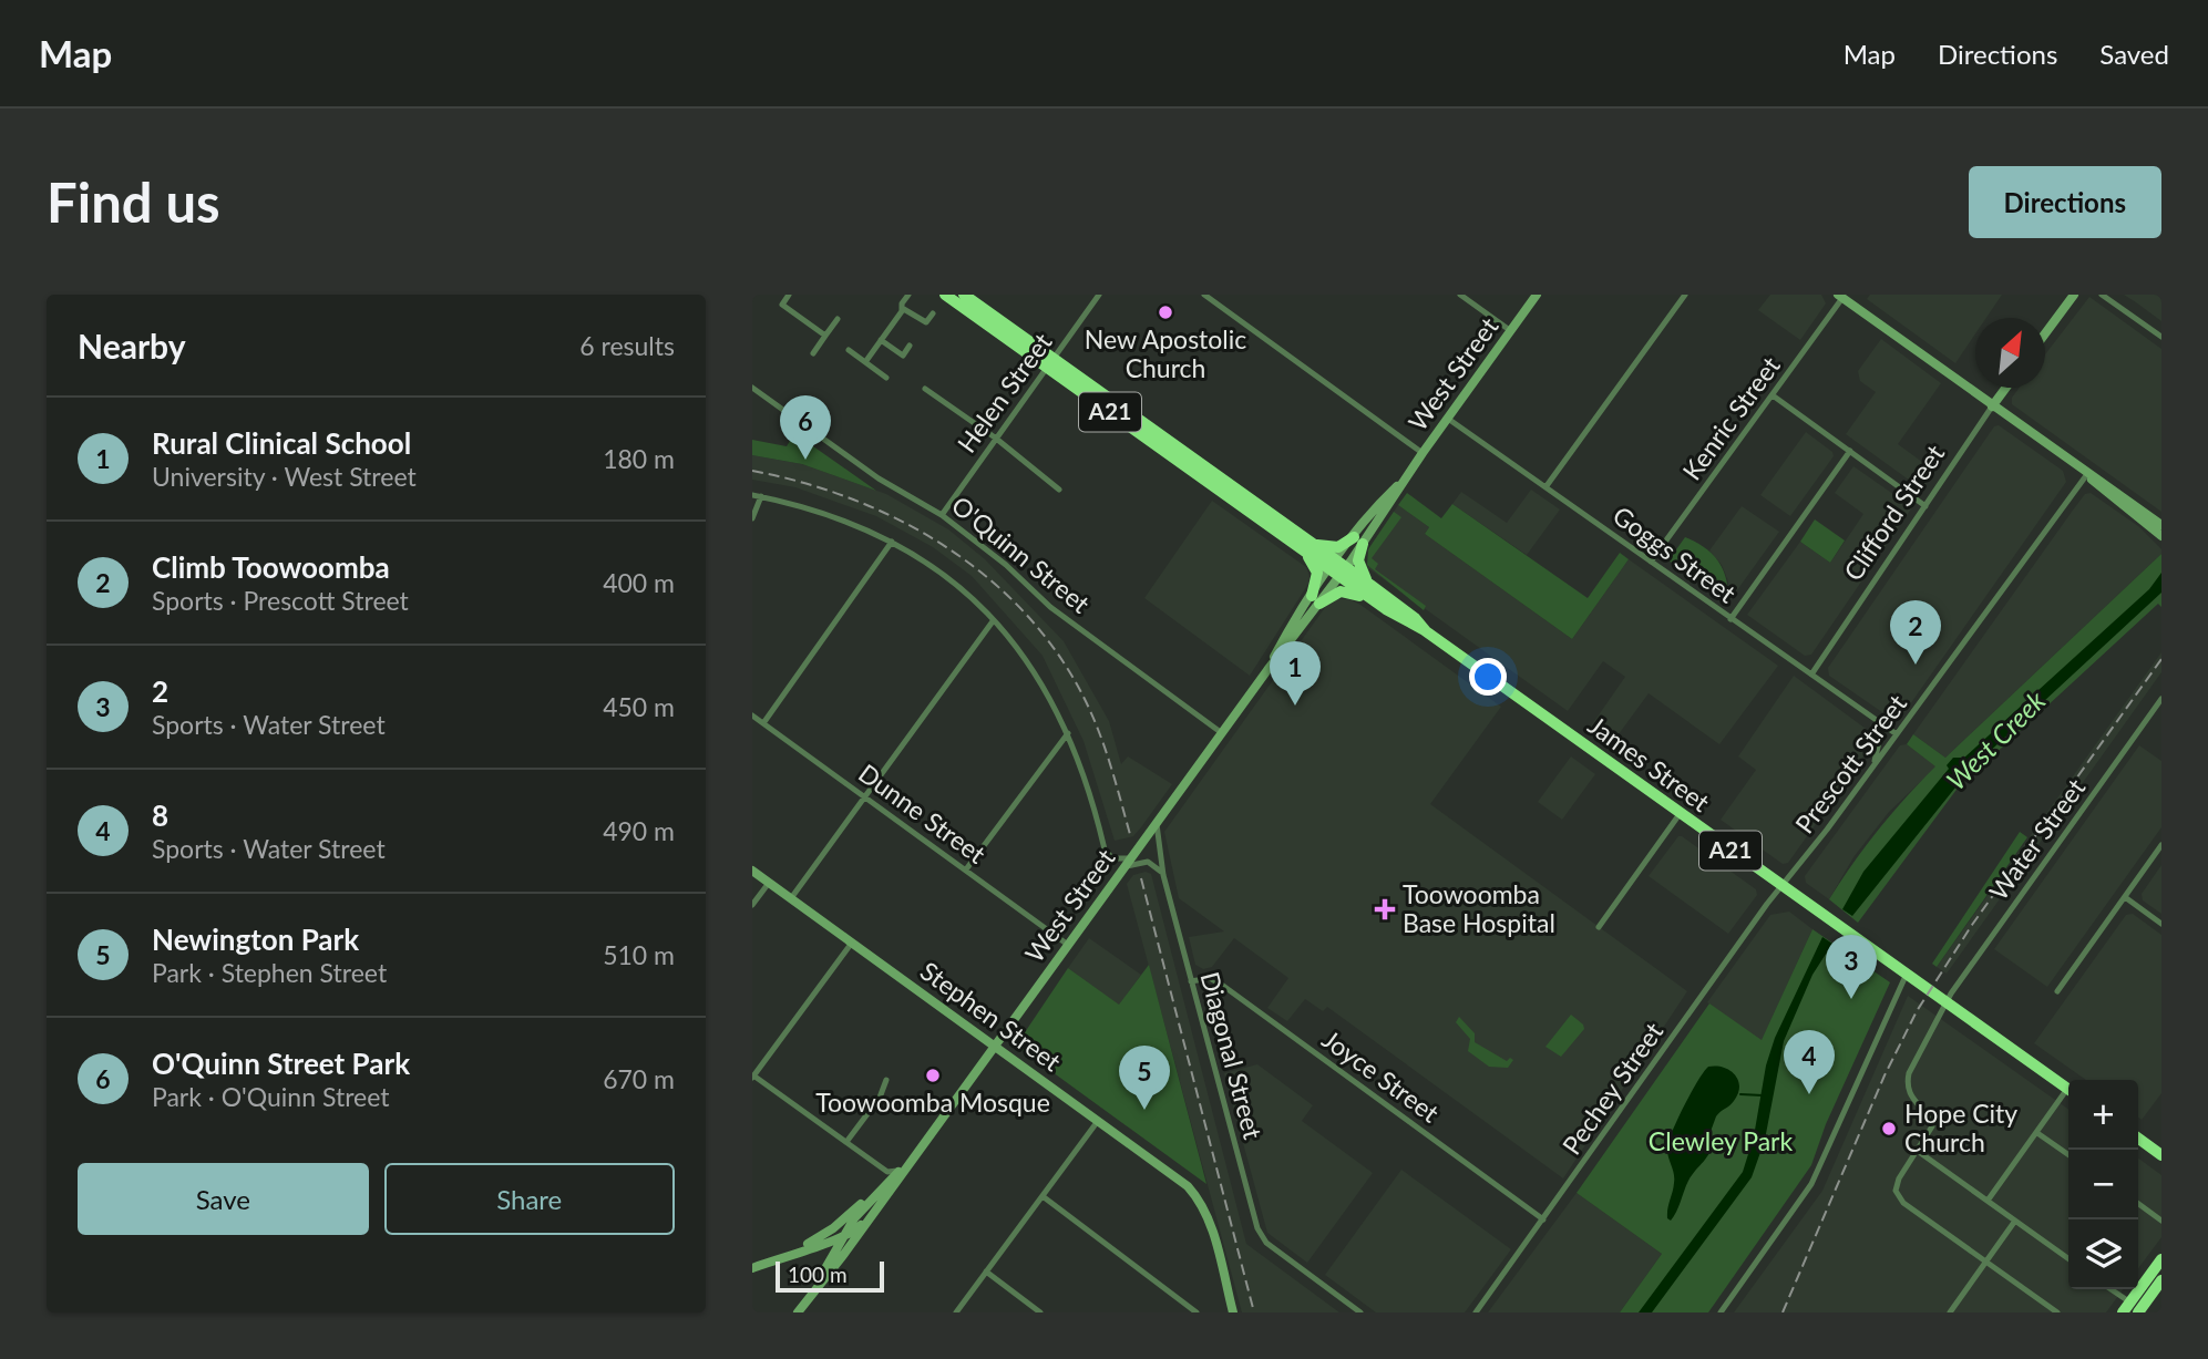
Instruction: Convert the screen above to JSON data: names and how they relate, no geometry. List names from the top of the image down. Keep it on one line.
{"streets":{"highway":["A21","James Street"],"main road":["West Street","Clifford Street","Stephen Street"],"street":["Helen Street","Kenric Street","O'Quinn Street","Goggs Street","Prescott Street","Dunne Street","Water Street","Diagonal Street","Joyce Street","Pechey Street"]},"crossings":[["West Street","O'Quinn Street"],["West Street","Goggs Street"],["West Street","James Street"],["West Street","Dunne Street"],["West Street","Stephen Street"],["West Street","Diagonal Street"],["Helen Street","O'Quinn Street"],["Helen Street","James Street"],["Kenric Street","Goggs Street"],["Clifford Street","Goggs Street"],["Goggs Street","Prescott Street"],["James Street","Prescott Street"],["James Street","Water Street"],["James Street","Pechey Street"],["Prescott Street","Pechey Street"],["Diagonal Street","Joyce Street"],["Joyce Street","Pechey Street"]],"water":["West Creek"],"parks":["Clewley Park"],"places":{"other":["New Apostolic Church","Toowoomba Mosque","Hope City Church"],"health":["Toowoomba Base Hospital"]},"scale_bar":"100 m","north":"top right","page":{"header":"Map","nav":["Map","Directions","Saved"],"buttons":["Directions",["Save","Share"]],"title":"Find us","heading":["Nearby","6 results"],"list":[{"mark":"1","name":"Rural Clinical School","note":"University · West Street","value":"180 m"},{"mark":"2","name":"Climb Toowoomba","note":"Sports · Prescott Street","value":"400 m"},{"mark":"3","name":"2","note":"Sports · Water Street","value":"450 m"},{"mark":"4","name":"8","note":"Sports · Water Street","value":"490 m"},{"mark":"5","name":"Newington Park","note":"Park · Stephen Street","value":"510 m"},{"mark":"6","name":"O'Quinn Street Park","note":"Park · O'Quinn Street","value":"670 m"}],"pins":["6","2","1","3","4","5"],"map_buttons":["+","−"],"scale":"100 m"}}
